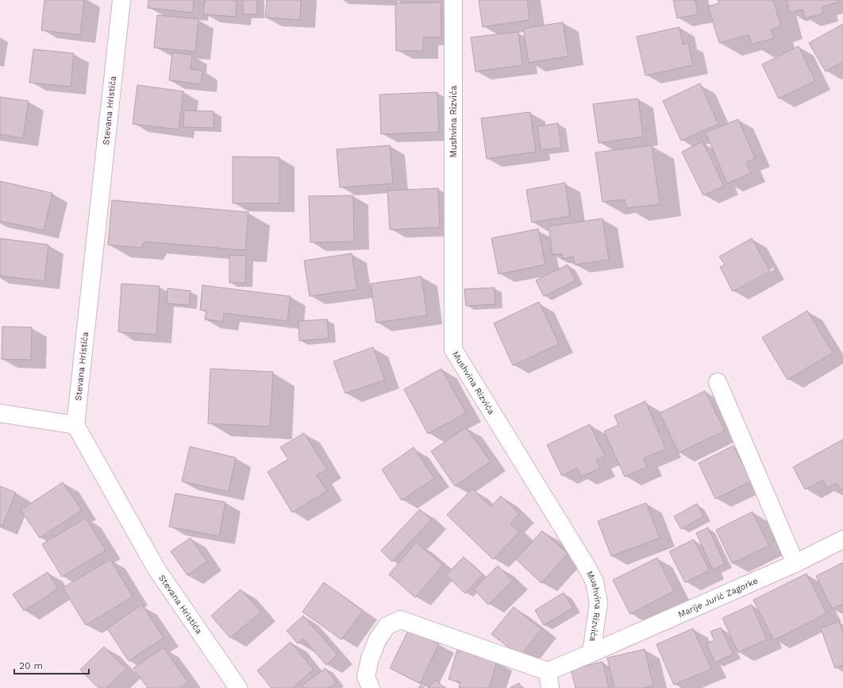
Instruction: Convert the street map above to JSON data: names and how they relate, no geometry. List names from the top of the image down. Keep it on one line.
{"streets":{"street":["Stevana Hristića","Mushvina Rizvića","Marije Jurić Zagorke"]},"crossings":[["Mushvina Rizvića","Marije Jurić Zagorke"]],"scale_bar":"20 m"}
